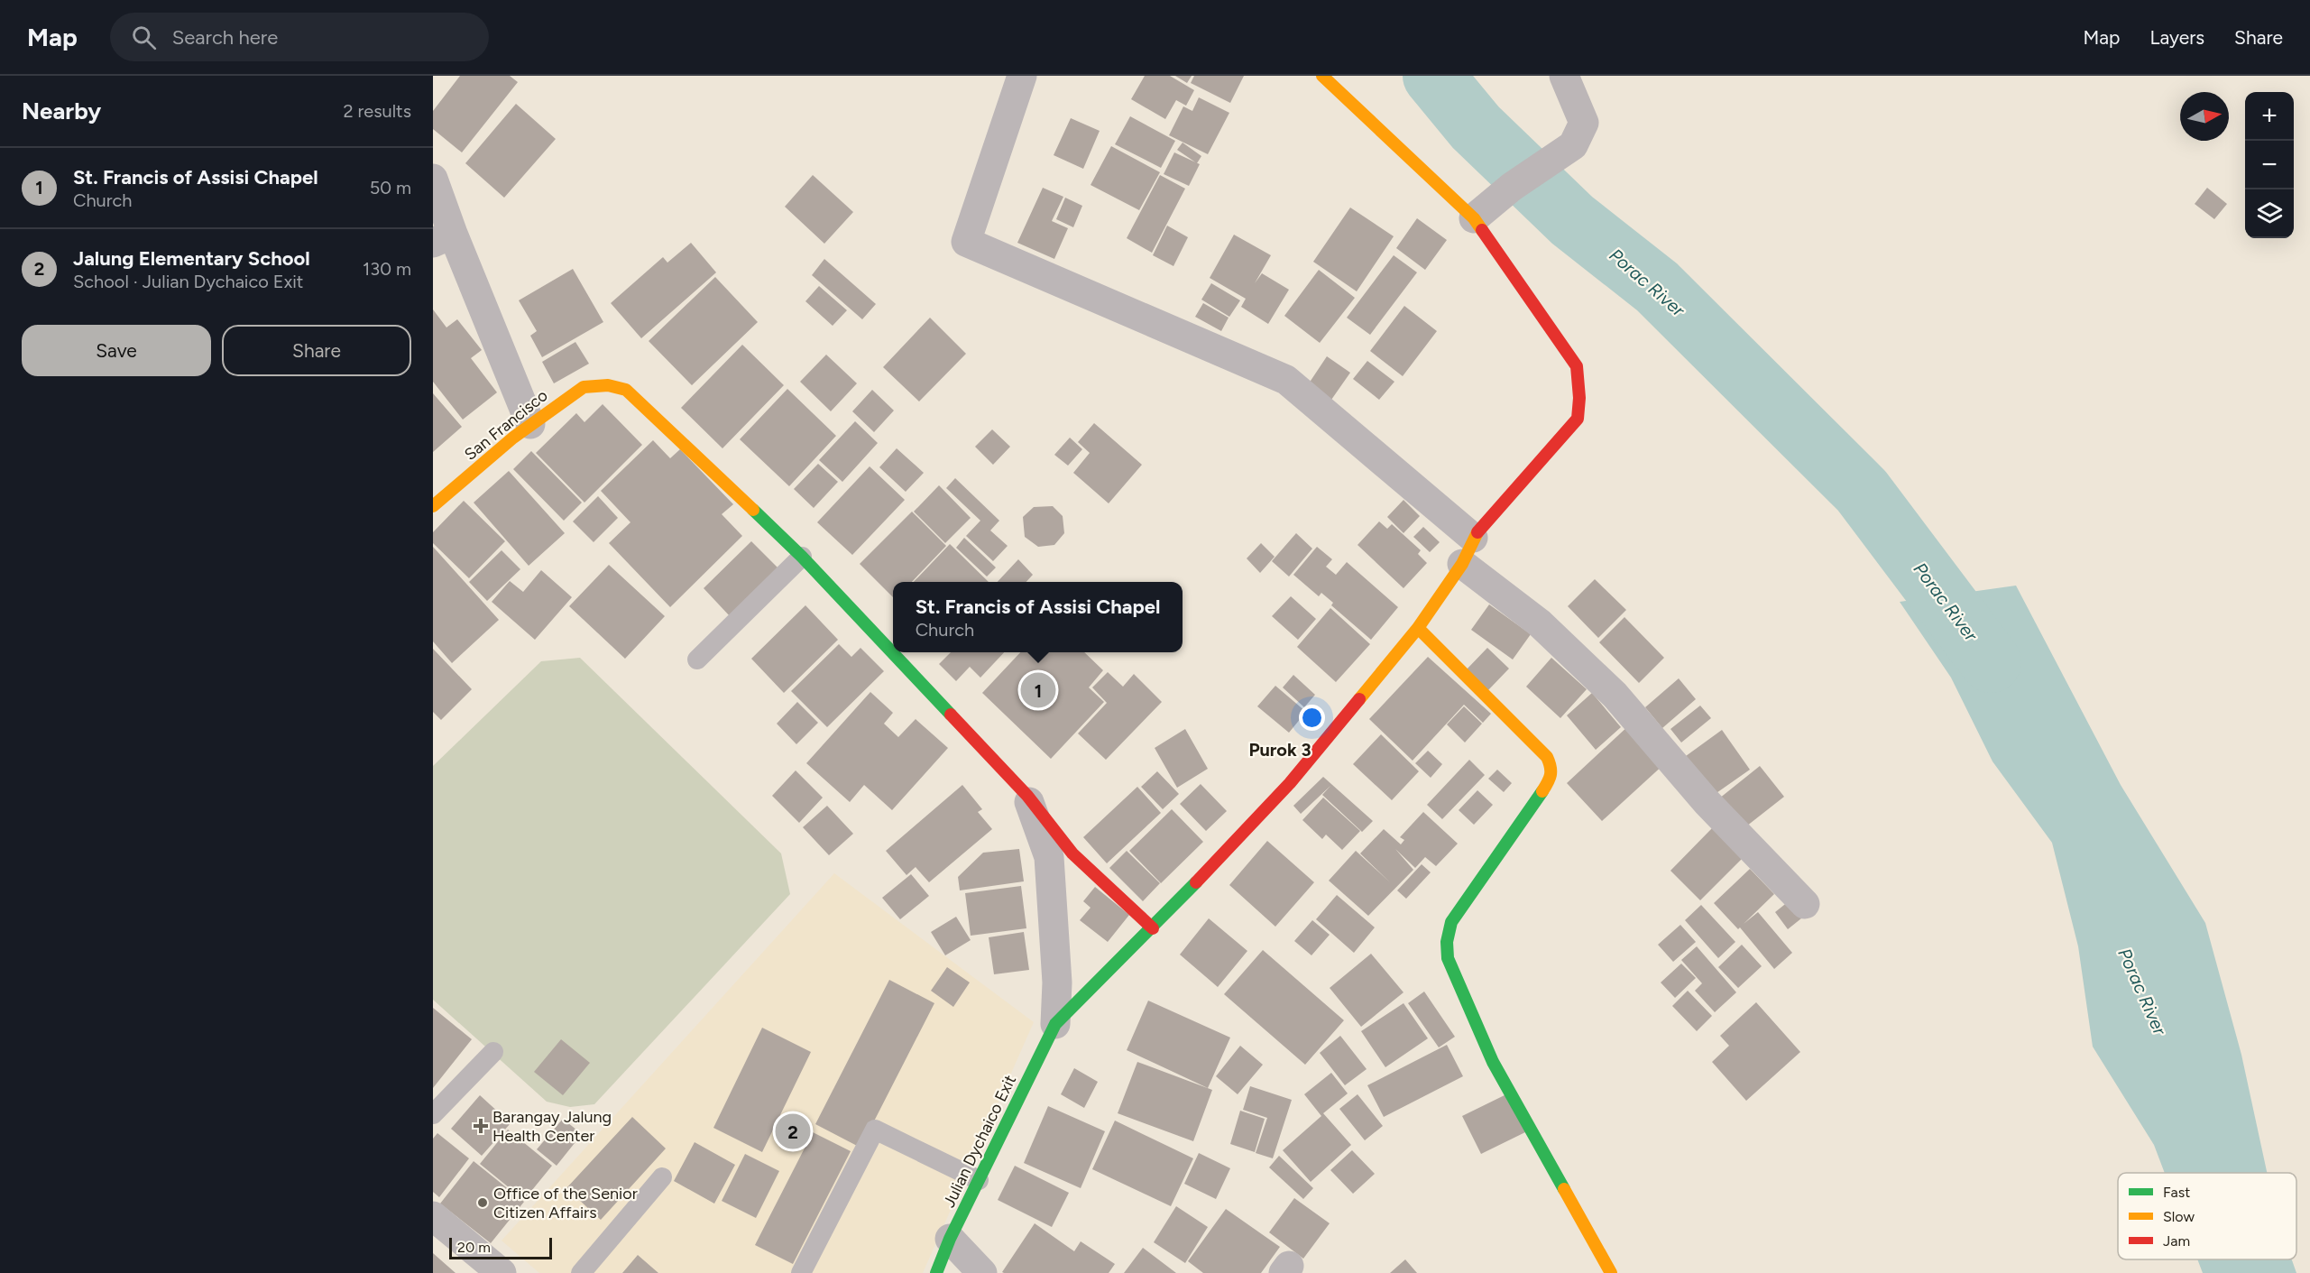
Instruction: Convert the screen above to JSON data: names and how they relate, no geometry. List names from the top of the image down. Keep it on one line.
{"streets":{"street":["San Francisco","Julian Dychaico Exit"]},"districts":["Purok 3"],"water":["Porac River"],"places":{"health":["Barangay Jalung Health Center"],"other":["Office of the Senior Citizen Affairs"]},"legend":["Fast","Slow","Jam"],"scale_bar":"20 m","north":"right","page":{"header":"Map","search":"Search here","nav":["Map","Layers","Share"],"heading":["Nearby","2 results"],"map_buttons":["+","−"],"list":[{"mark":"1","name":"St. Francis of Assisi Chapel","note":"Church","value":"50 m"},{"mark":"2","name":"Jalung Elementary School","note":"School · Julian Dychaico Exit","value":"130 m"}],"buttons":["Save","Share"],"popup":["St. Francis of Assisi Chapel","Church"],"pins":["1","2"],"scale":"20 m"}}
